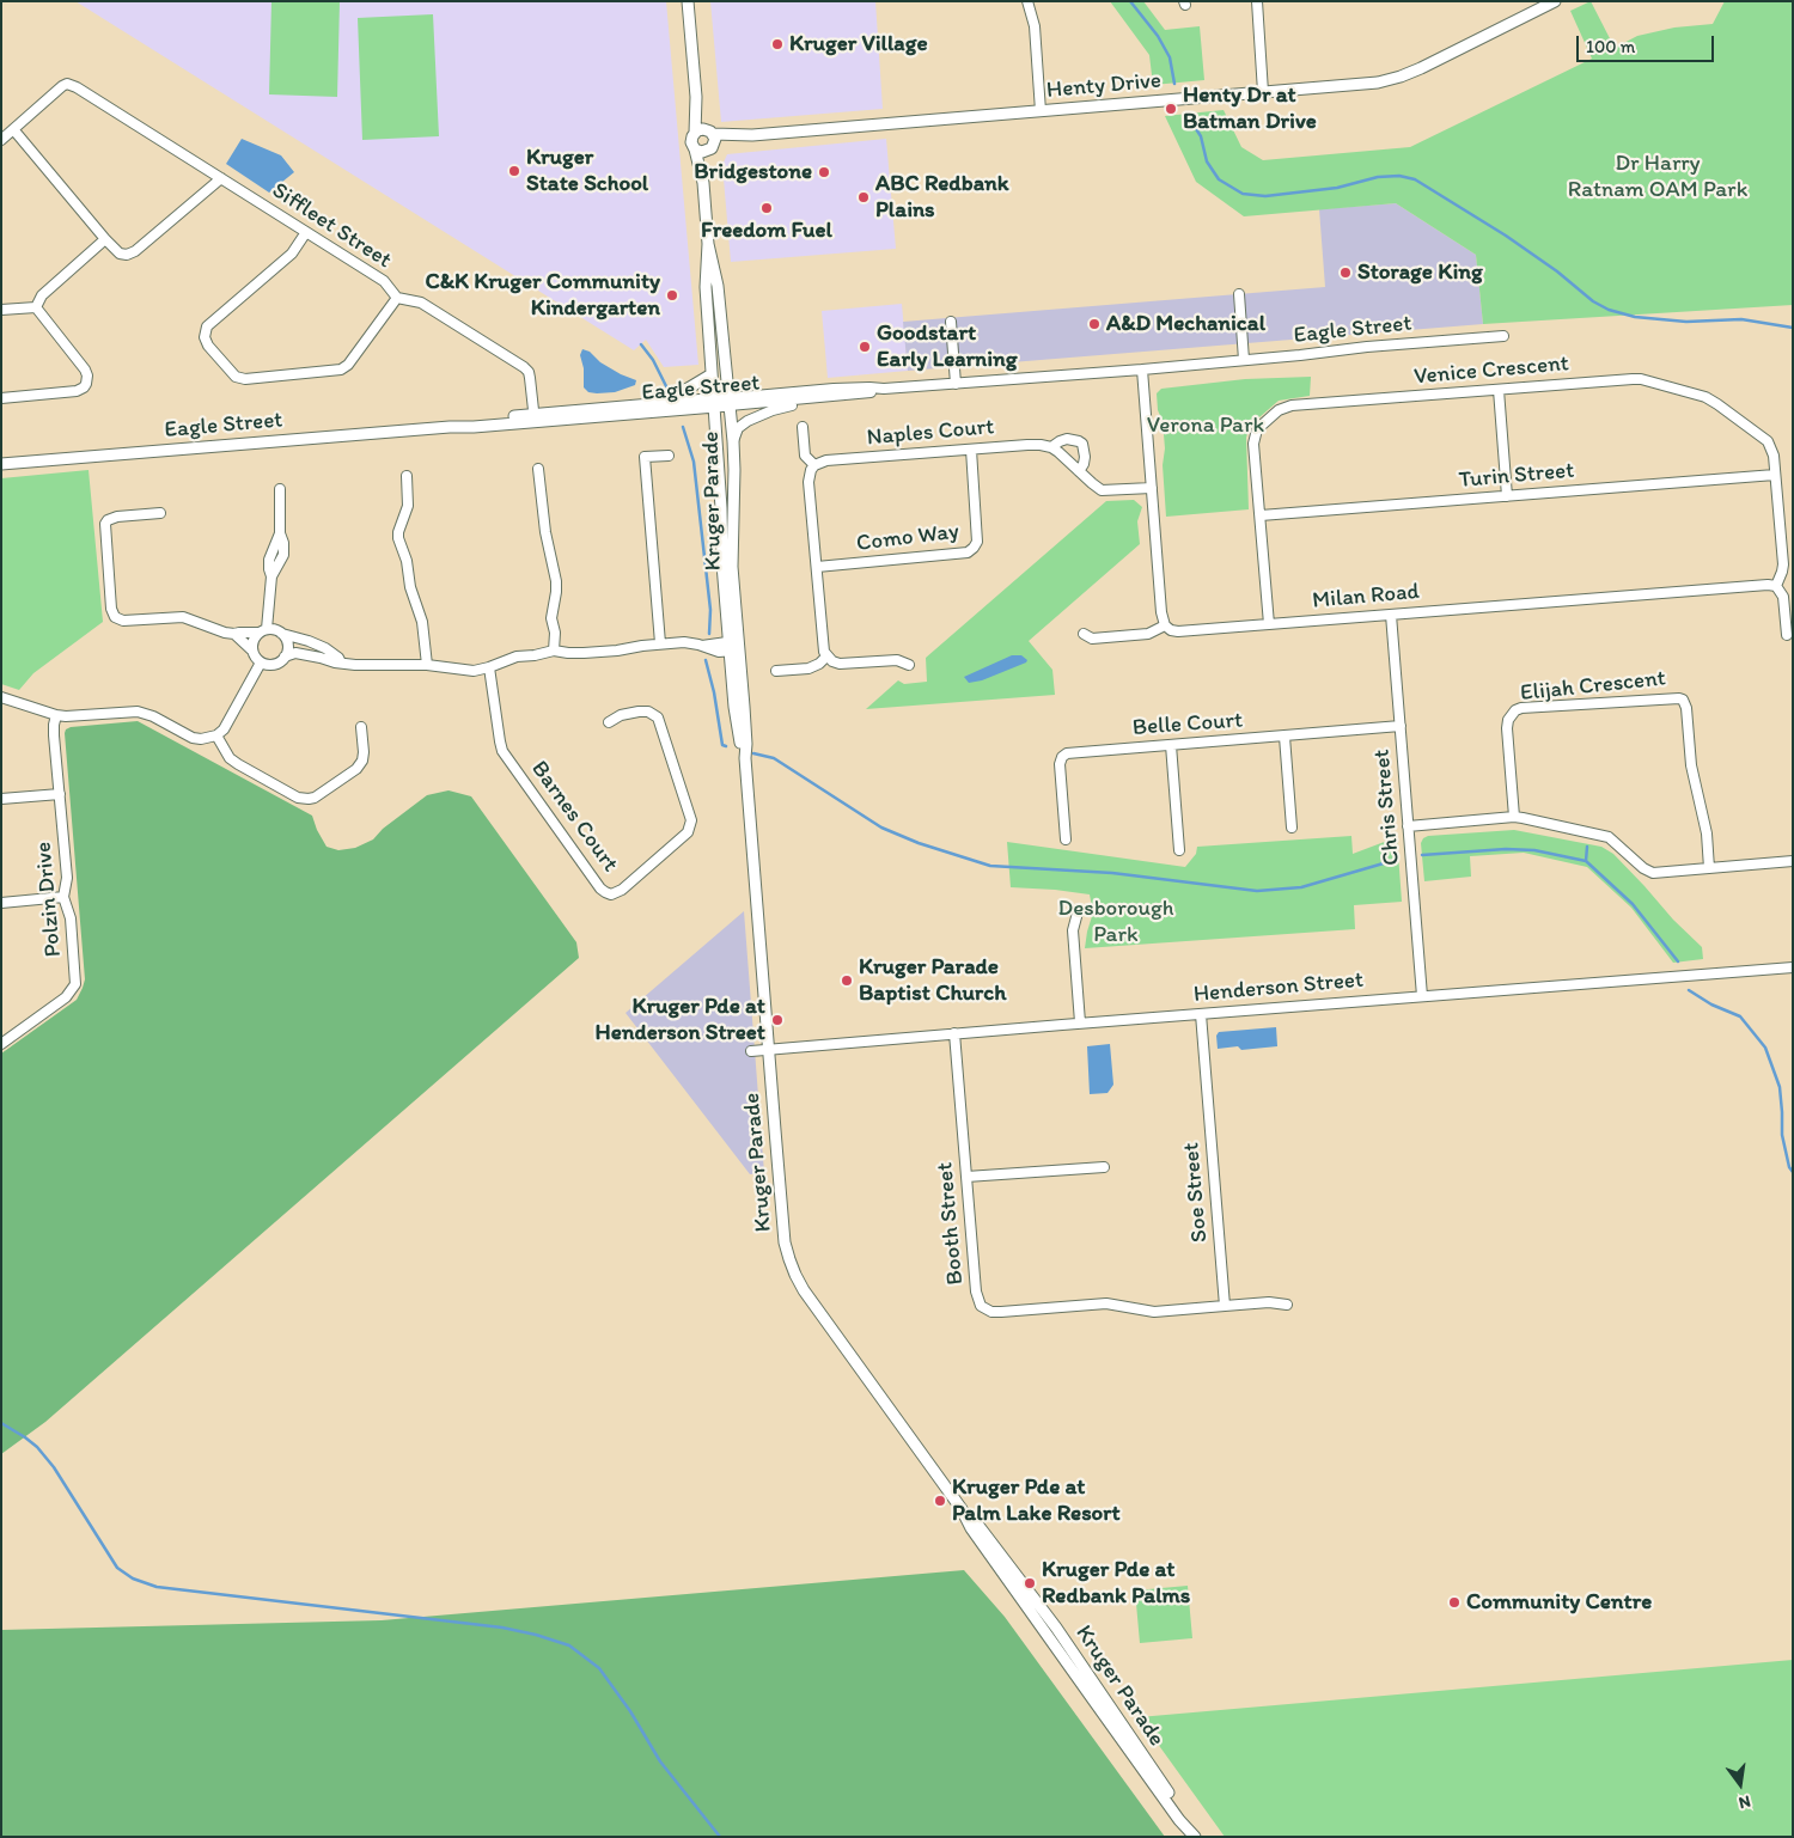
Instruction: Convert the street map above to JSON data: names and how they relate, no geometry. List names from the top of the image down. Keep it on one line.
{"streets":{"street":["Henty Drive","Siffleet Street","Eagle Street","Venice Crescent","Naples Court","Turin Street","Kruger Parade","Como Way","Milan Road","Elijah Crescent","Belle Court","Chris Street","Barnes Court","Polzin Drive","Henderson Street","Soe Street","Booth Street"]},"crossings":[["Henty Drive","Kruger Parade"],["Siffleet Street","Eagle Street"],["Eagle Street","Kruger Parade"],["Venice Crescent","Turin Street"],["Venice Crescent","Milan Road"],["Naples Court","Como Way"],["Kruger Parade","Henderson Street"],["Milan Road","Chris Street"],["Belle Court","Chris Street"],["Chris Street","Henderson Street"],["Henderson Street","Soe Street"],["Henderson Street","Booth Street"],["Soe Street","Booth Street"]],"parks":["Dr Harry Ratnam OAM Park","Verona Park","Desborough Park"],"places":["Kruger Village","Henty Dr at Batman Drive","Kruger State School","Bridgestone","ABC Redbank Plains","Freedom Fuel","Storage King","C&K Kruger Community Kindergarten","A&D Mechanical","Goodstart Early Learning","Kruger Parade Baptist Church","Kruger Pde at Henderson Street","Kruger Pde at Palm Lake Resort","Kruger Pde at Redbank Palms","Community Centre"],"scale_bar":"100 m","north":"bottom"}
